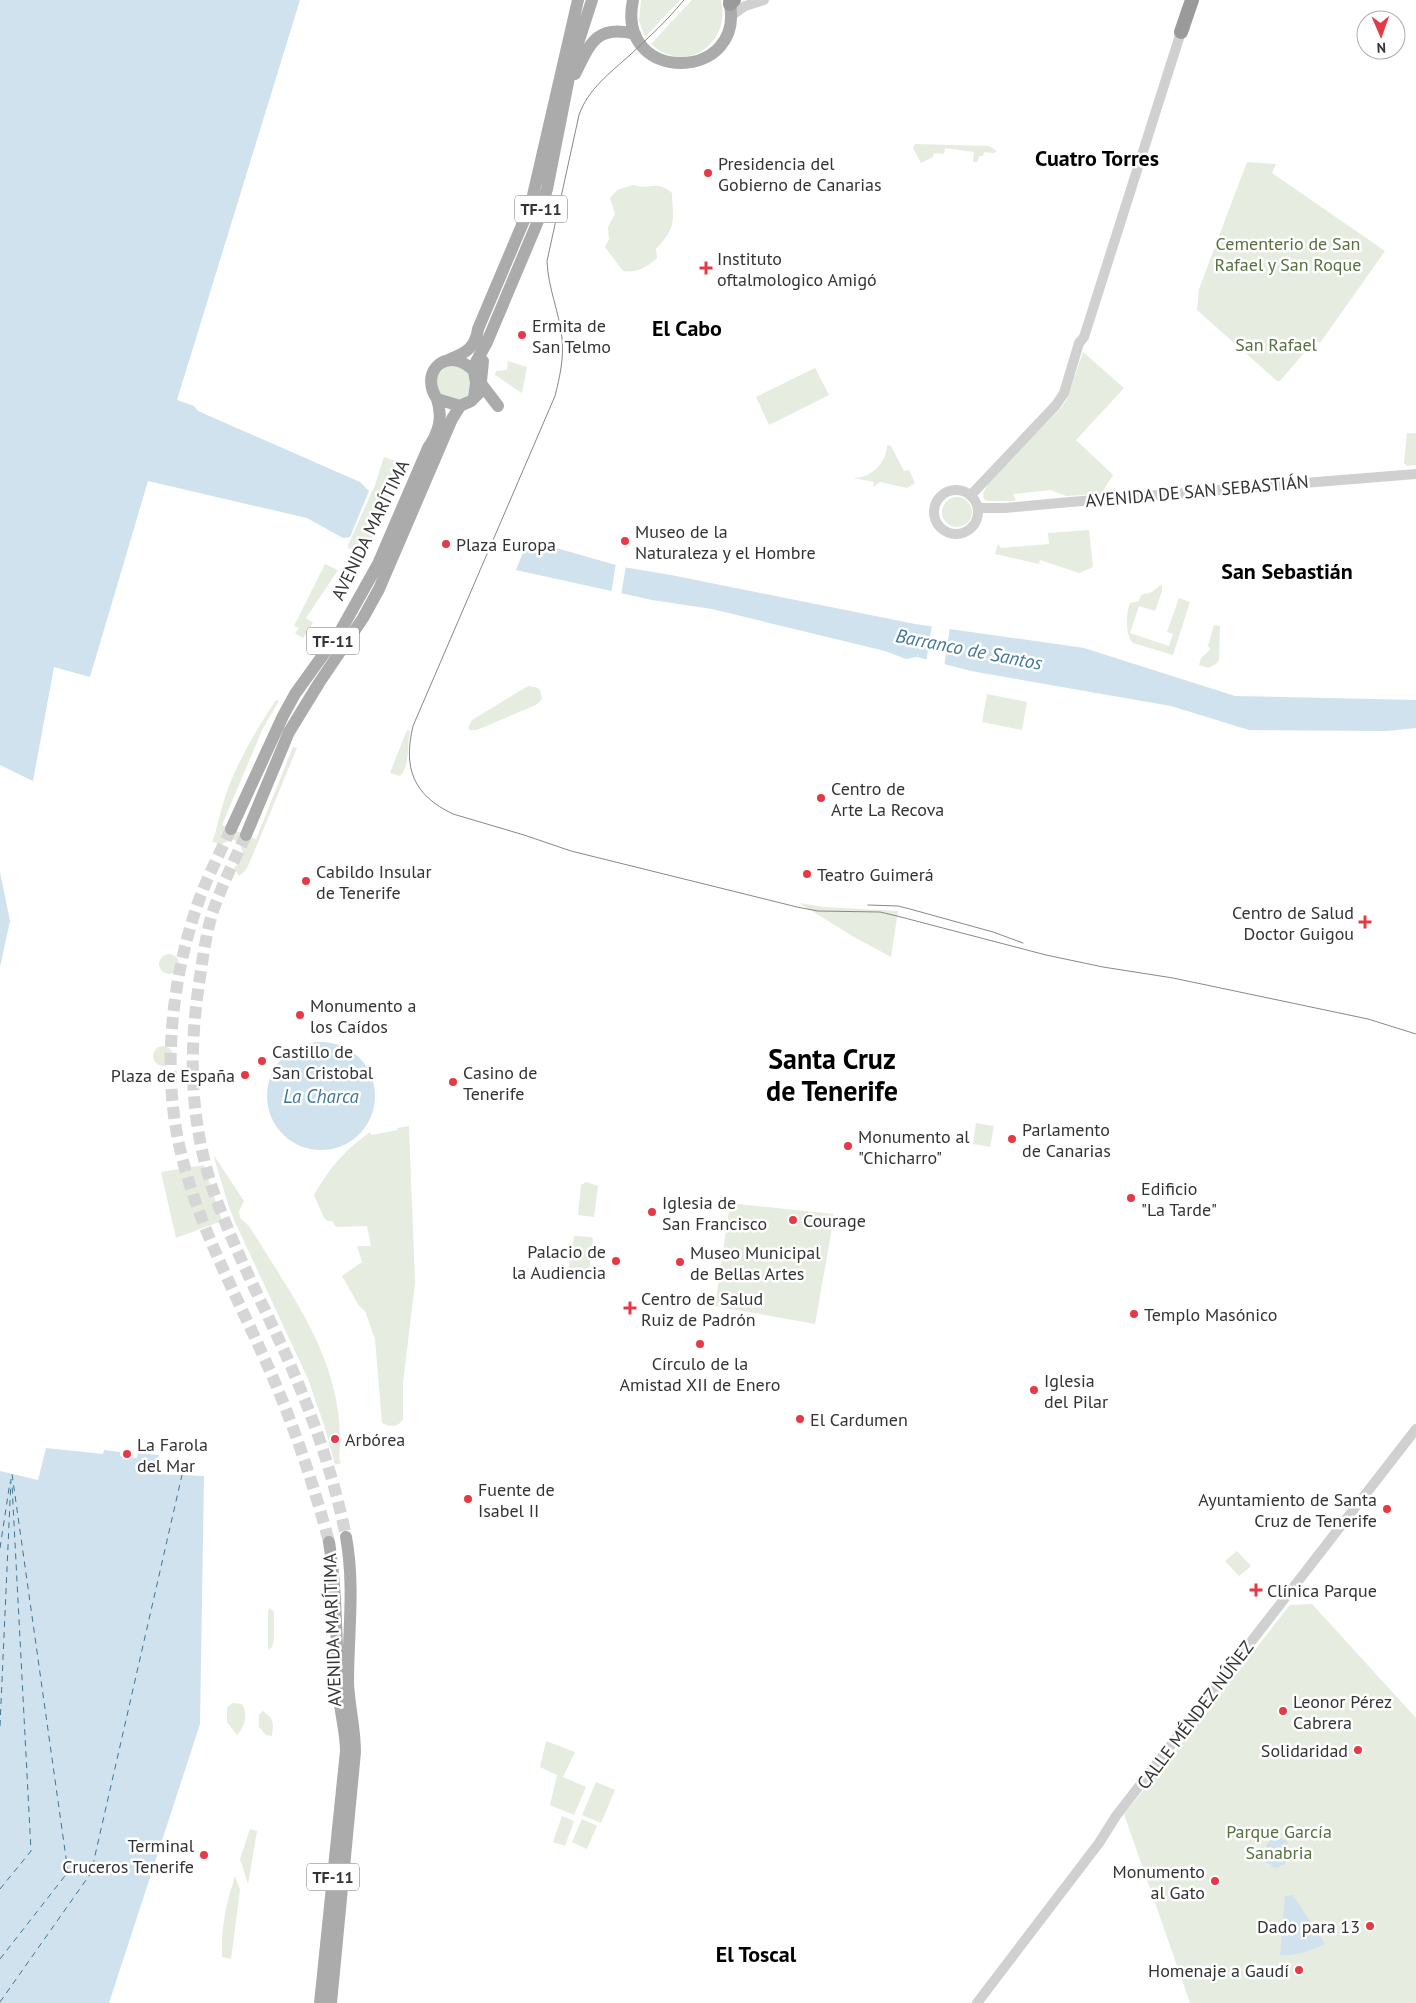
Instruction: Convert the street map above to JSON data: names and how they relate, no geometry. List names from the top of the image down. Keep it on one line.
{"streets":{"main road":["TF-11","AVENIDA MARÍTIMA"],"street":["AVENIDA DE SAN SEBASTIÁN","CALLE MÉNDEZ NÚÑEZ"]},"crossings":[["TF-11","AVENIDA MARÍTIMA"]],"districts":["Cuatro Torres","El Cabo","San Sebastián","Santa Cruz de Tenerife","El Toscal"],"water":["Barranco de Santos","La Charca"],"parks":["Cementerio de San Rafael y San Roque","San Rafael","Parque García Sanabria"],"places":{"other":["Presidencia del Gobierno de Canarias","Ermita de San Telmo","Museo de la Naturaleza y el Hombre","Plaza Europa","Centro de Arte La Recova","Teatro Guimerá","Cabildo Insular de Tenerife","Monumento a los Caídos","Castillo de San Cristobal","Plaza de España","Casino de Tenerife","Parlamento de Canarias","Monumento al \"Chicharro\"","Edificio \"La Tarde\"","Iglesia de San Francisco","Courage","Palacio de la Audiencia","Museo Municipal de Bellas Artes","Templo Masónico","Círculo de la Amistad XII de Enero","Iglesia del Pilar","El Cardumen","Arbórea","La Farola del Mar","Fuente de Isabel II","Ayuntamiento de Santa Cruz de Tenerife","Leonor Pérez Cabrera","Solidaridad","Terminal Cruceros Tenerife","Monumento al Gato","Dado para 13","Homenaje a Gaudí"],"health":["Instituto oftalmologico Amigó","Centro de Salud Doctor Guigou","Centro de Salud Ruiz de Padrón","Clínica Parque"]},"north":"bottom"}
